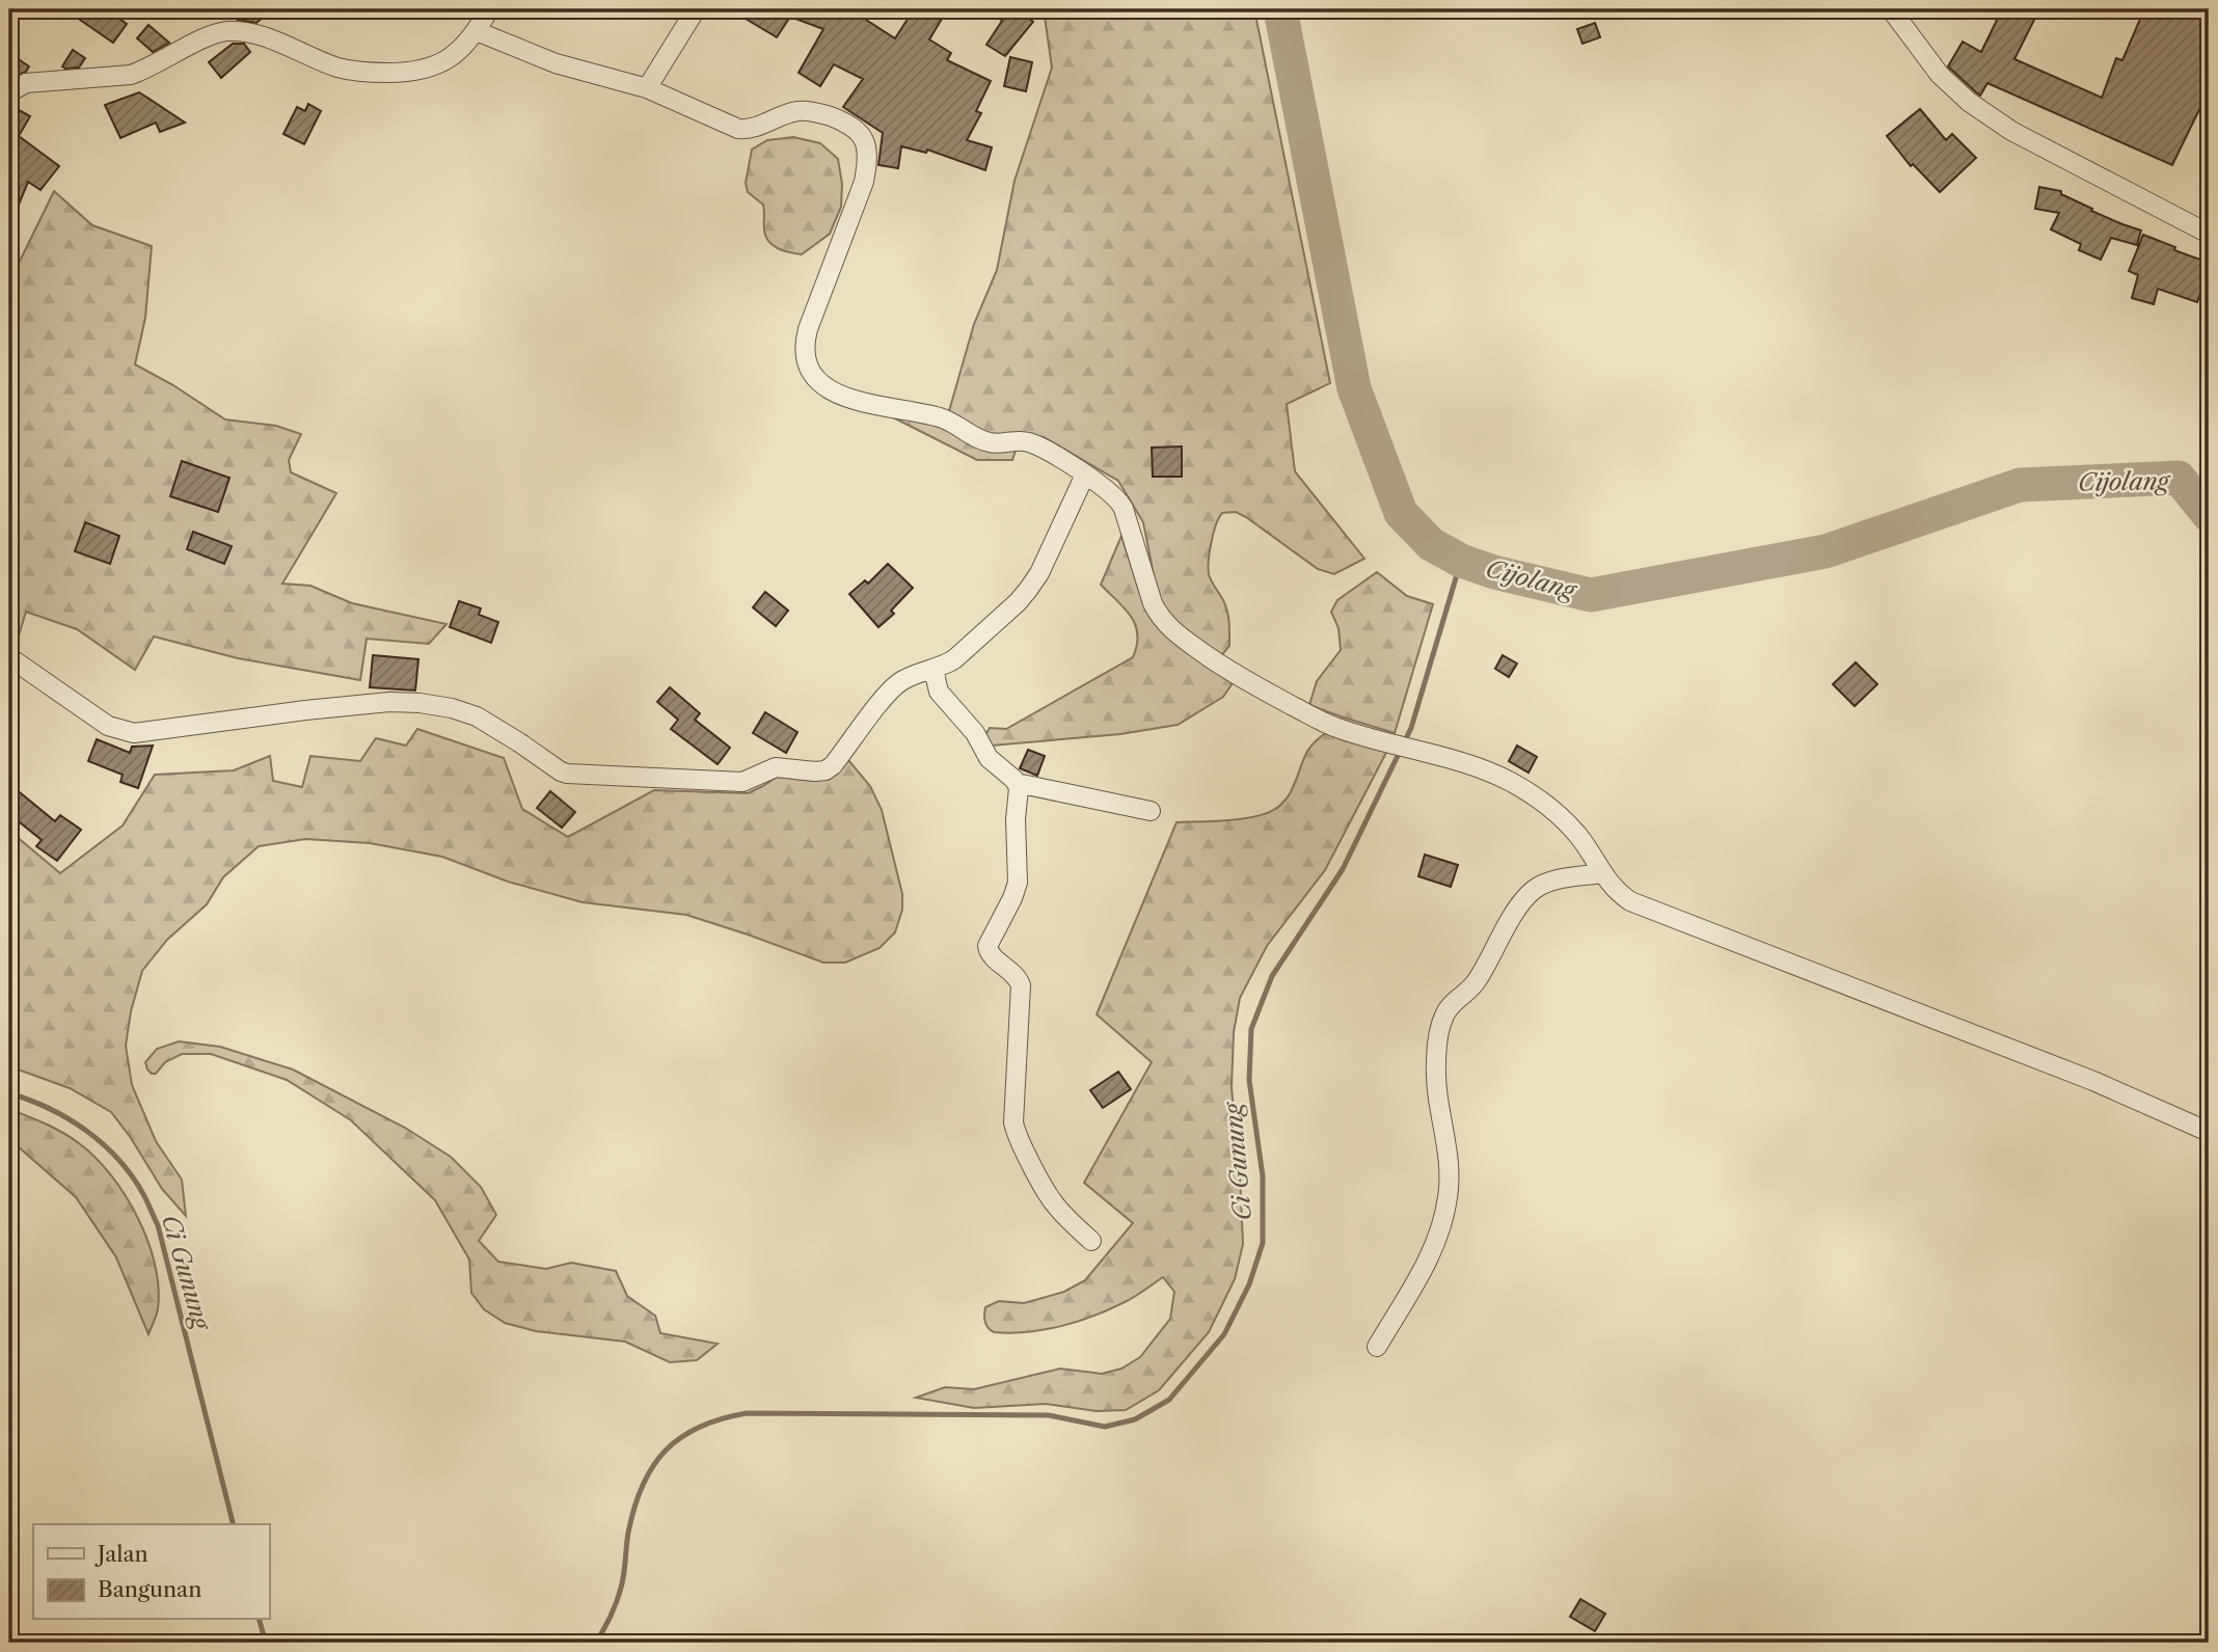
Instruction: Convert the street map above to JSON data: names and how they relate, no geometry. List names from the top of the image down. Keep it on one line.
{"water":["Cijolang","Ci Gunung"],"legend":["Jalan","Bangunan"]}
